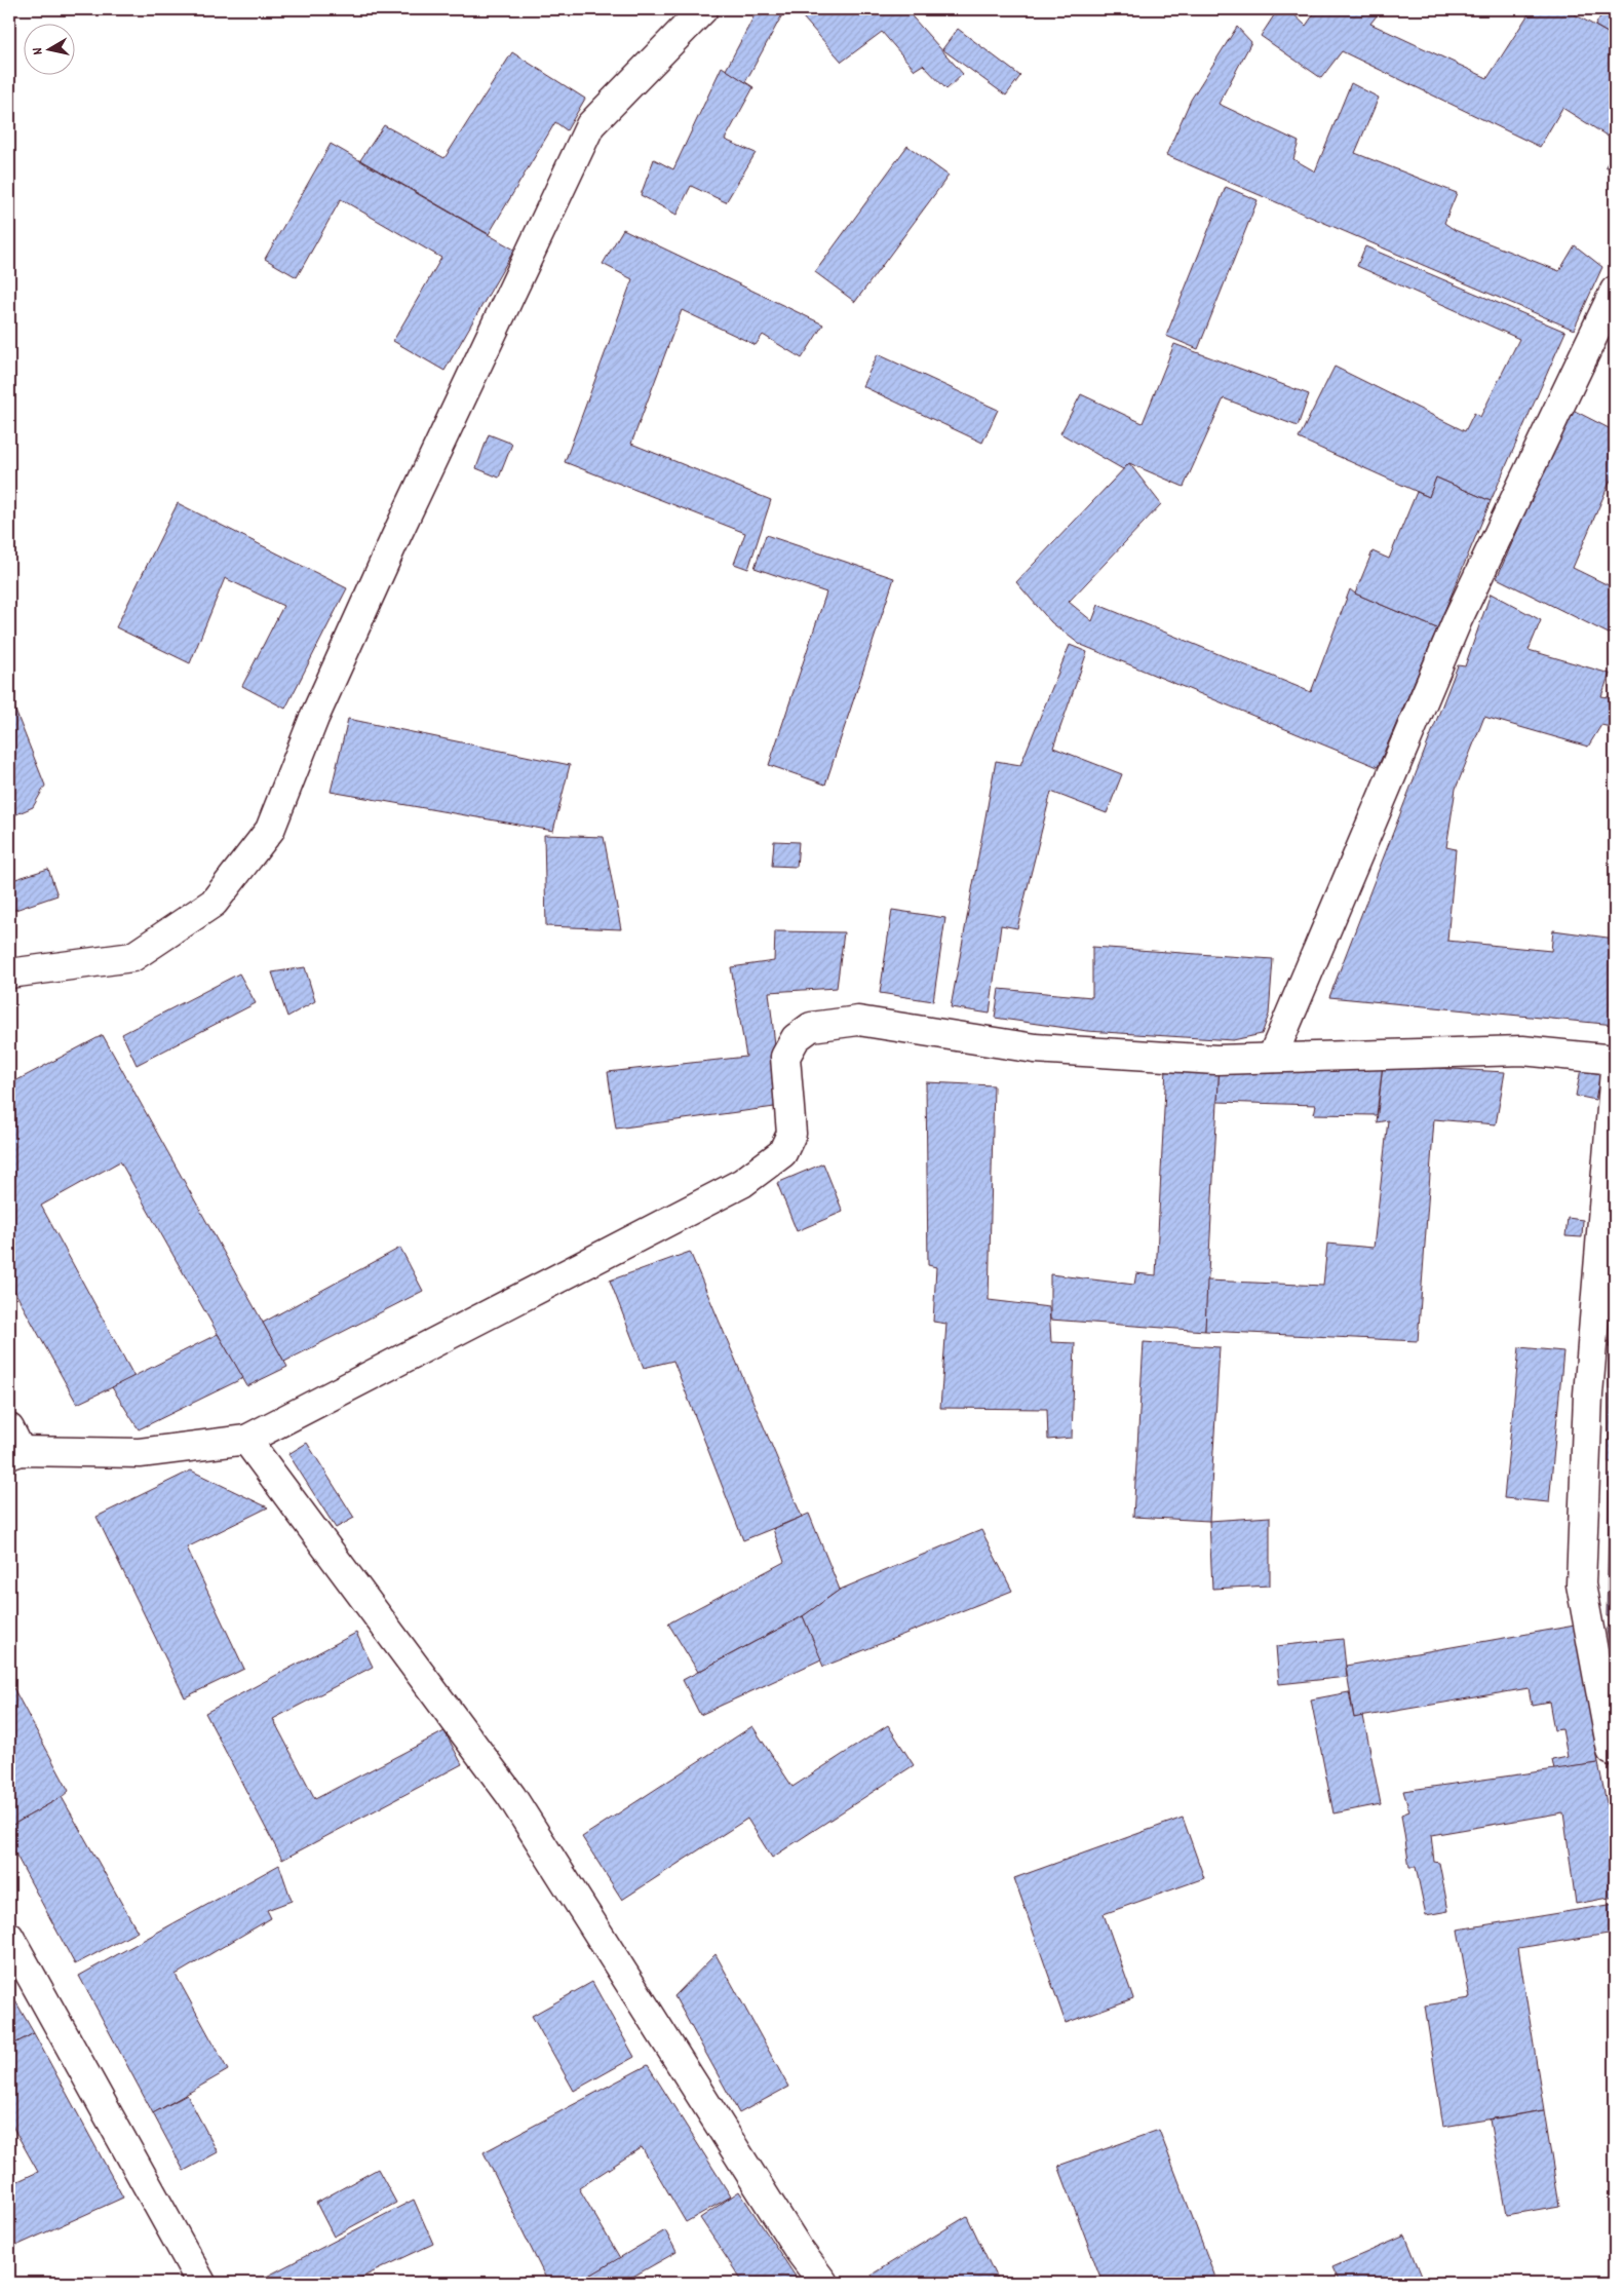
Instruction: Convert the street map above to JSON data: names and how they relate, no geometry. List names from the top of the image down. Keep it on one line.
{"north":"left"}
